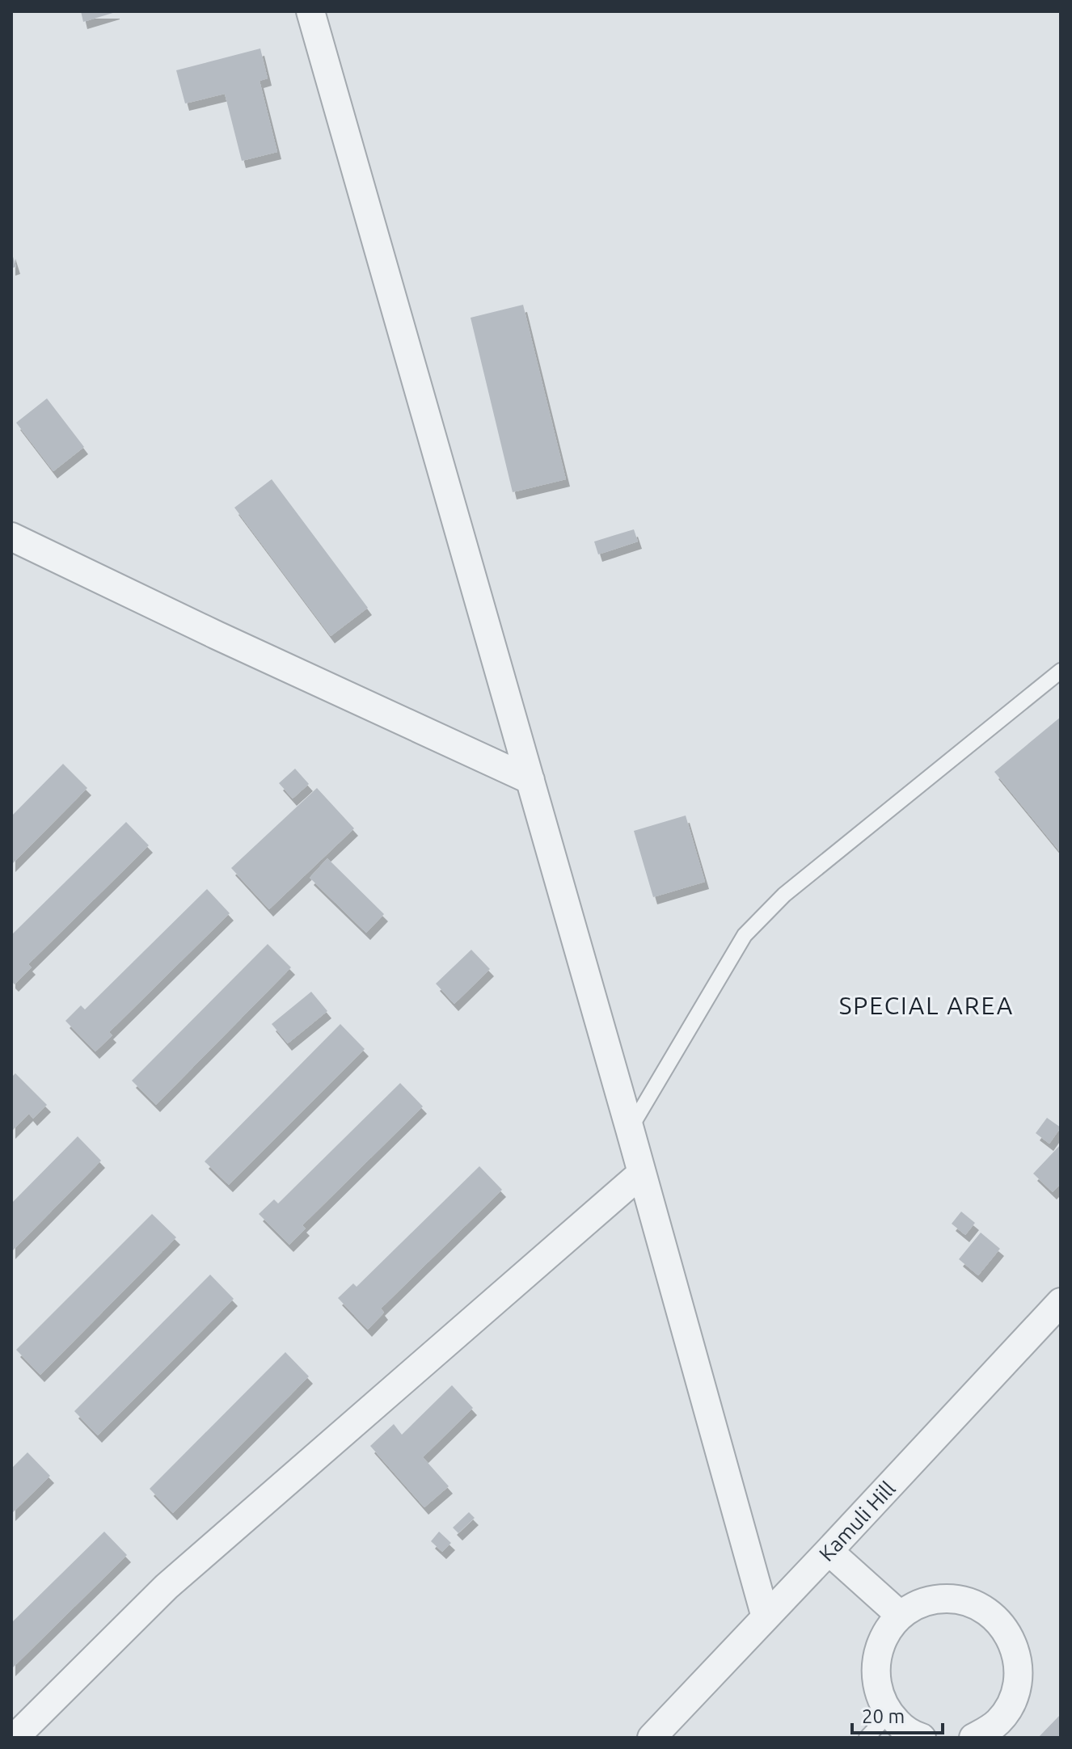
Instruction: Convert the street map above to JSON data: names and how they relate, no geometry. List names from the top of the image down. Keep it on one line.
{"streets":{"street":["Kamuli Hill"]},"districts":["SPECIAL AREA"],"scale_bar":"20 m"}
